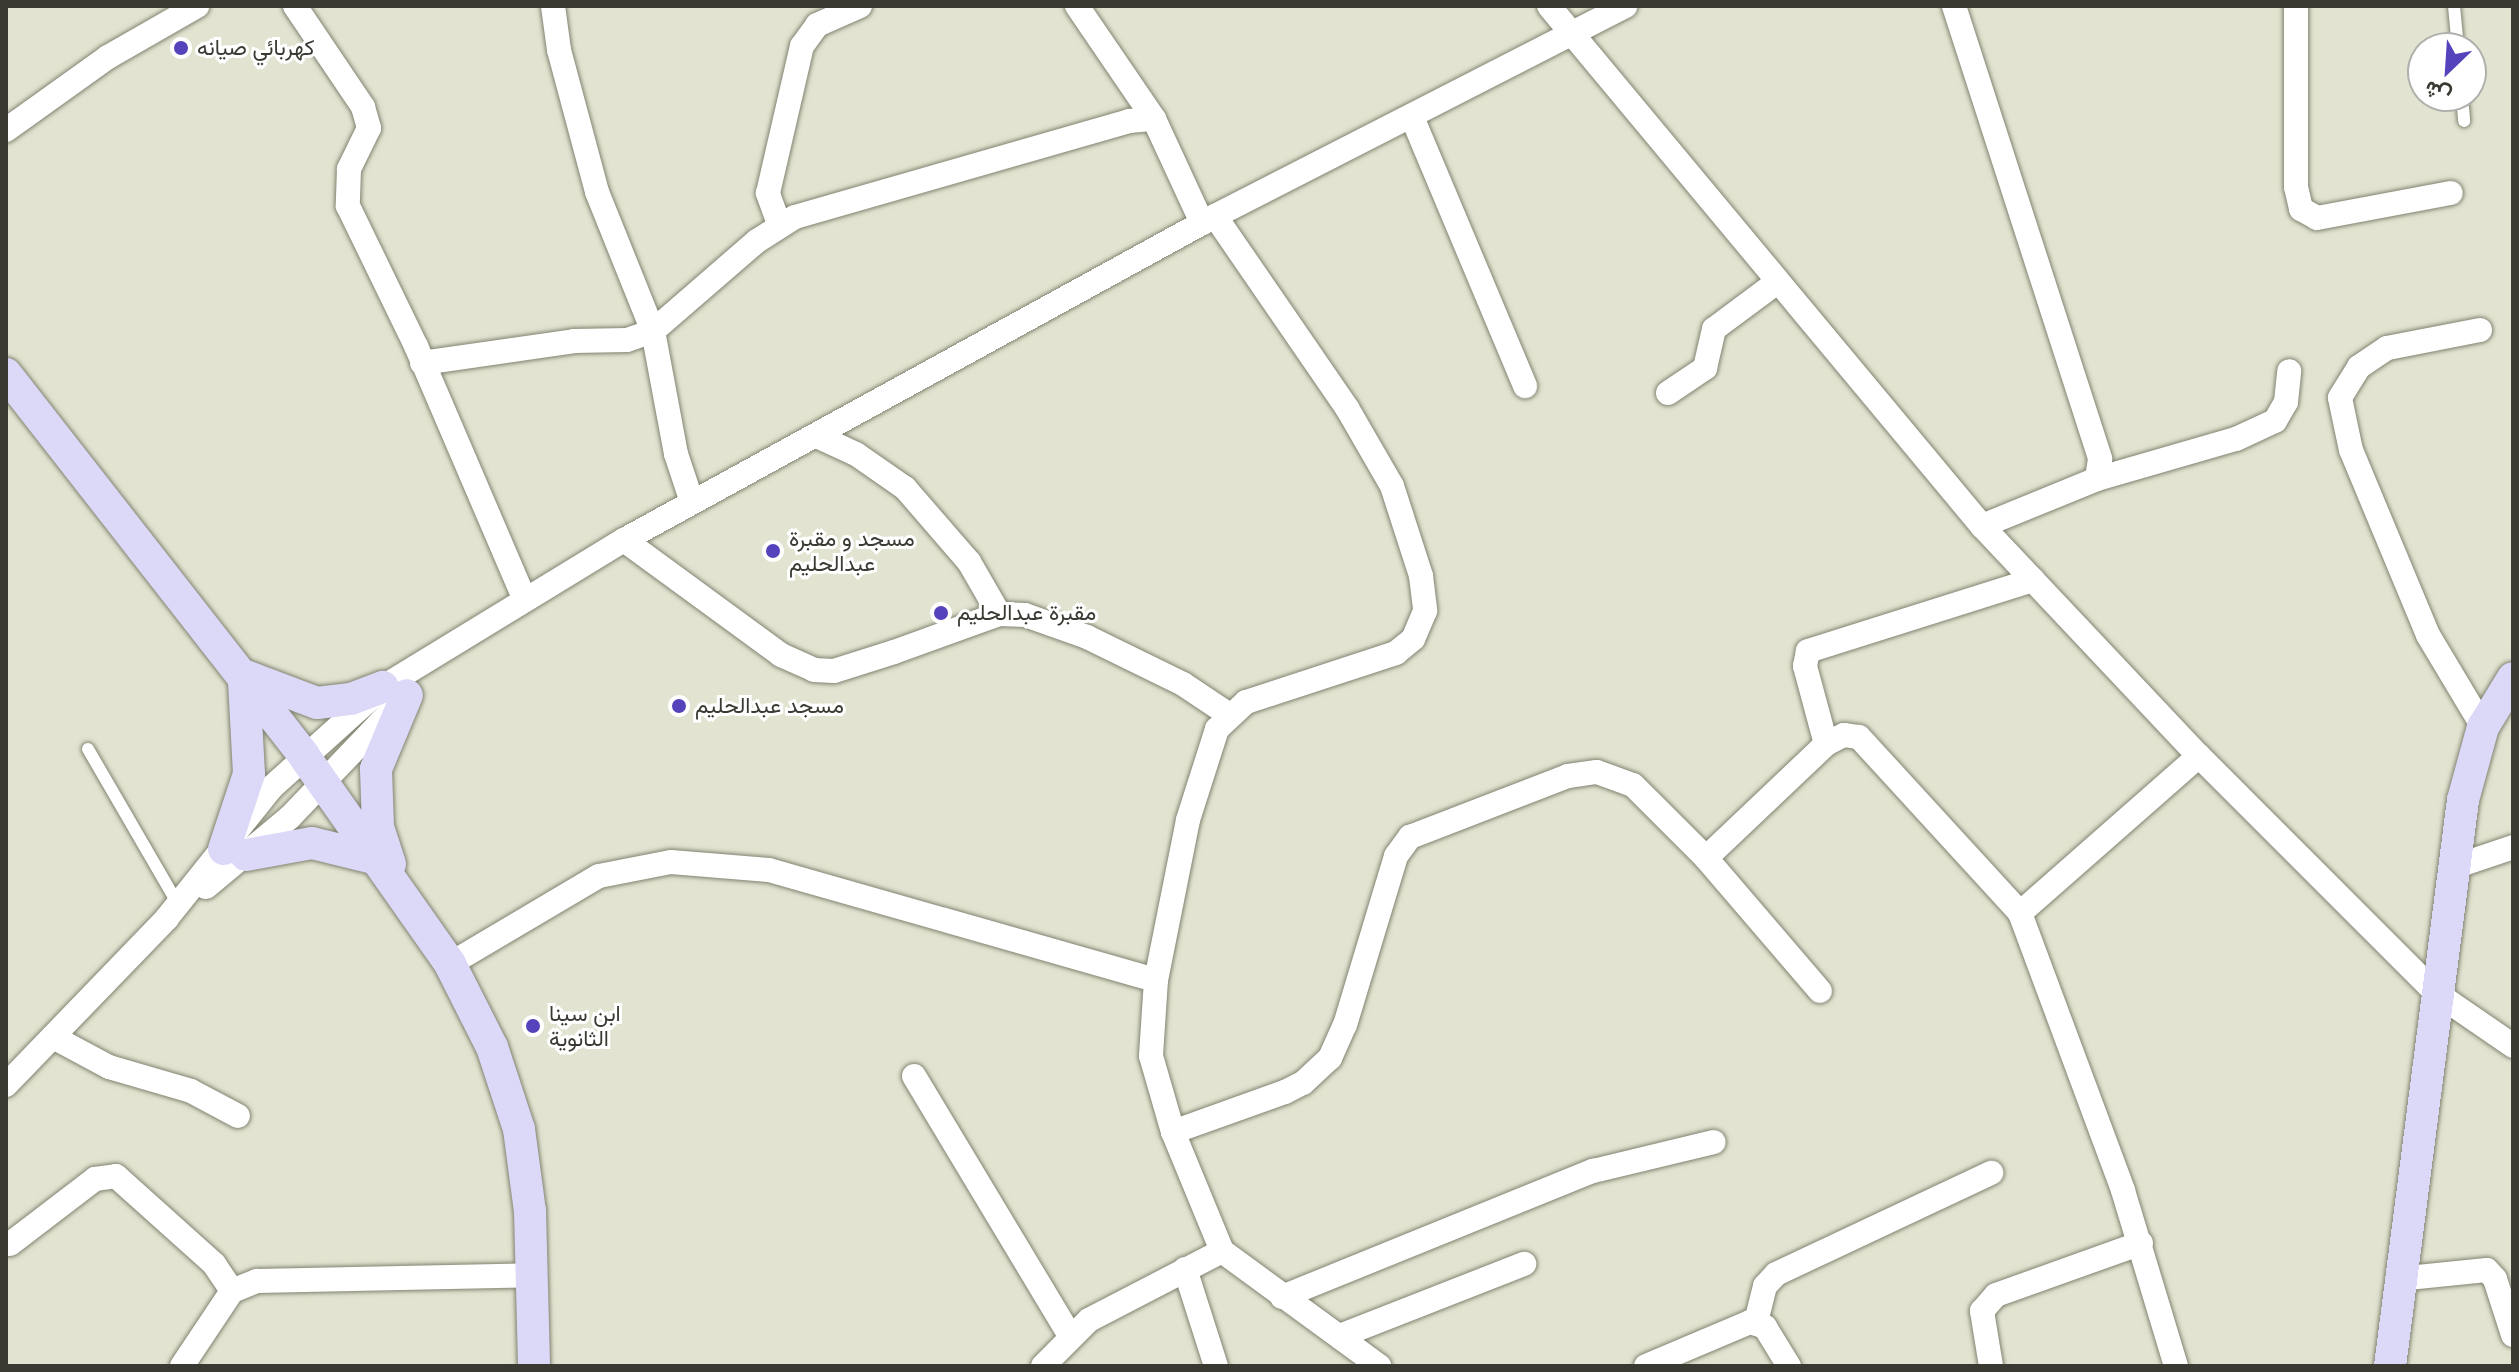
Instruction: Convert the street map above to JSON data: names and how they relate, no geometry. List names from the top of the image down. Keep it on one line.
{"places":["كهربائي صيانه","مسجد و مقبرة عبدالحليم","مقبرة عبدالحليم","مسجد عبدالحليم","ابن سينا الثانوية"],"north":"bottom left"}
